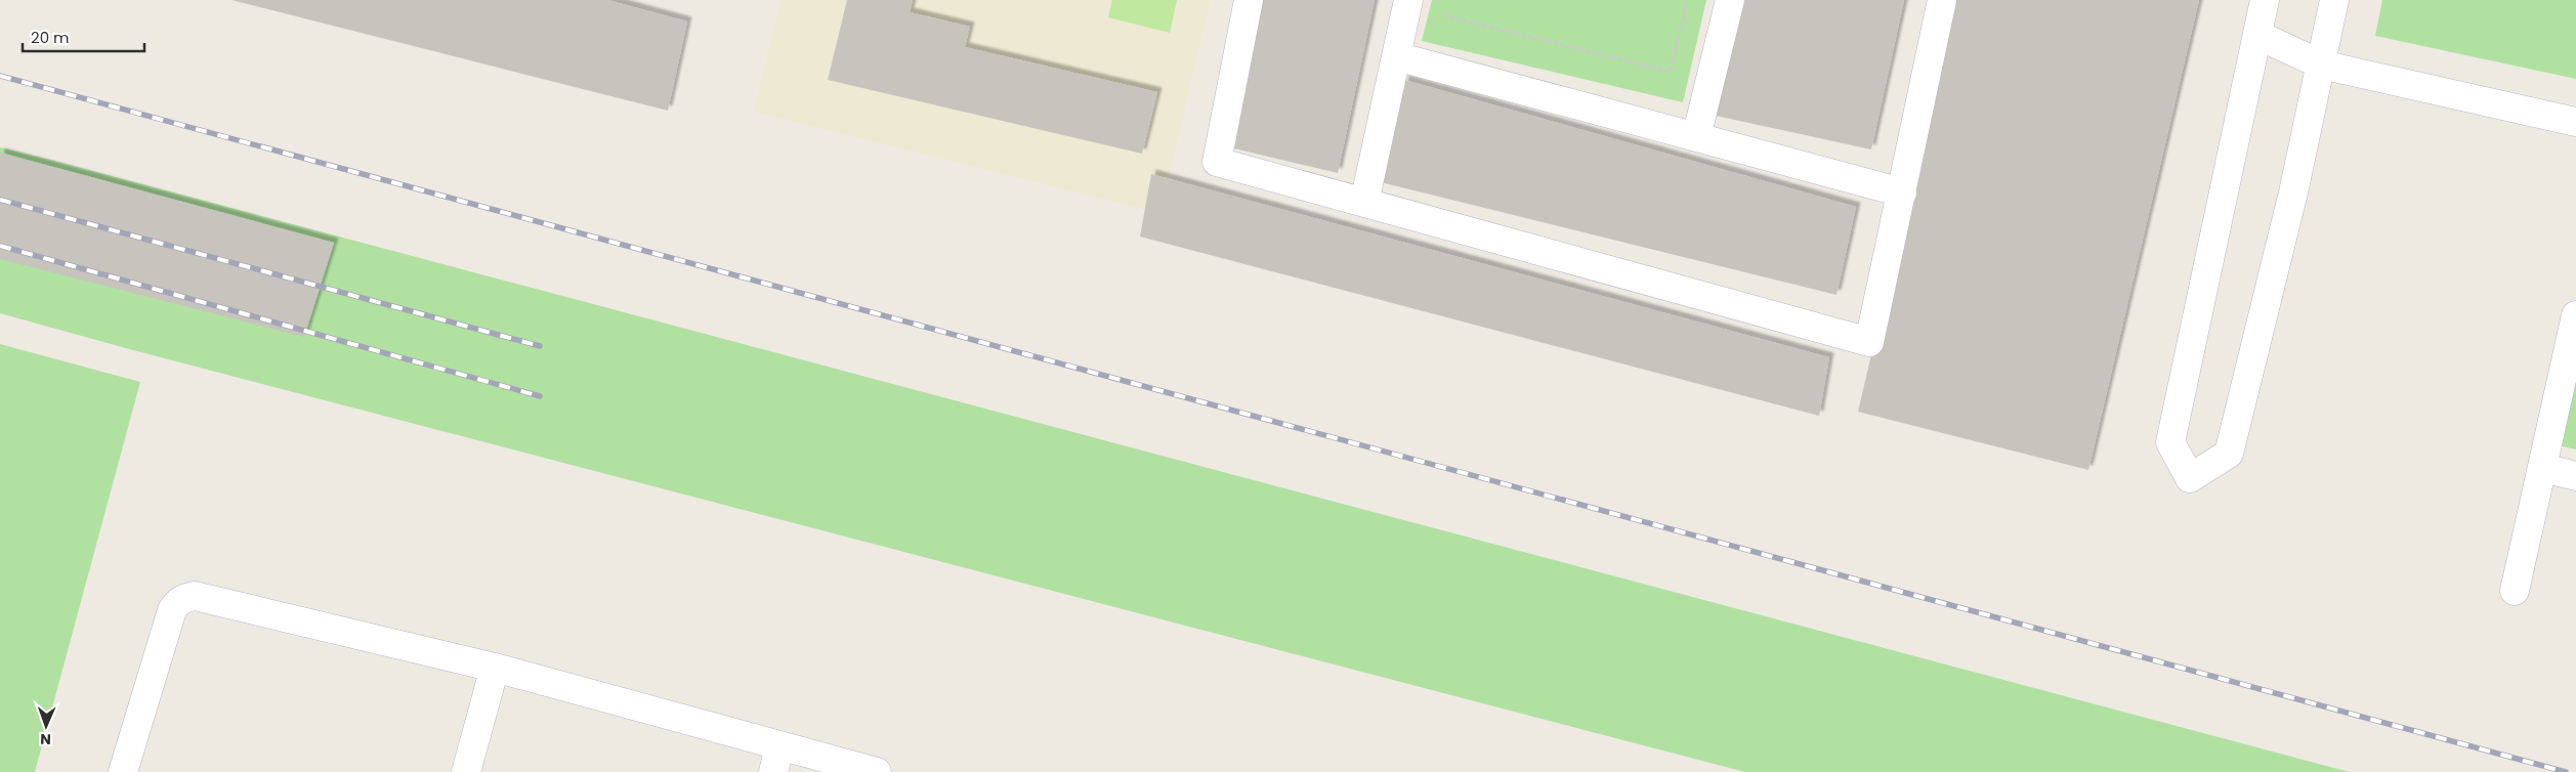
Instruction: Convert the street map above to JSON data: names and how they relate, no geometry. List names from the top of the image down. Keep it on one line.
{"scale_bar":"20 m","north":"bottom"}
